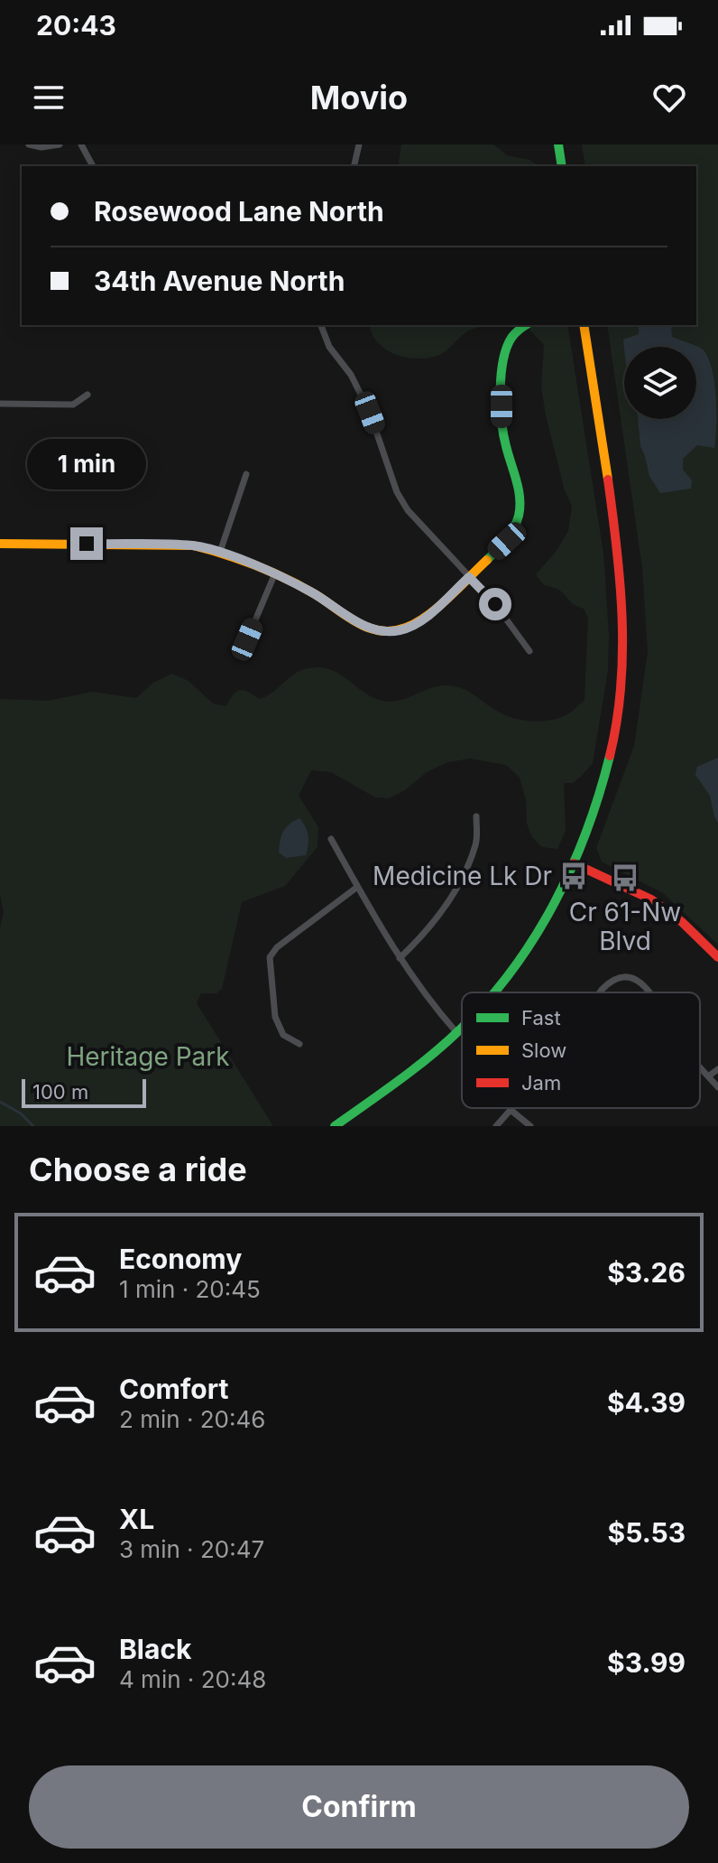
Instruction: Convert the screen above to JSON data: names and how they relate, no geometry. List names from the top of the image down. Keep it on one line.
{"parks":["Heritage Park"],"places":{"bus stop":["Medicine Lk Dr","Cr 61-Nw Blvd"]},"legend":["Fast","Slow","Jam"],"scale_bar":"100 m","page":{"status":"20:43","header":"Movio","banner":["Rosewood Lane North","34th Avenue North"],"bubble":"1 min","scale":"100 m","heading":"Choose a ride","list":[{"name":"Economy","note":"1 min · 20:45","value":"$3.26"},{"name":"Comfort","note":"2 min · 20:46","value":"$4.39"},{"name":"XL","note":"3 min · 20:47","value":"$5.53"},{"name":"Black","note":"4 min · 20:48","value":"$3.99"}],"buttons":"Confirm"}}
